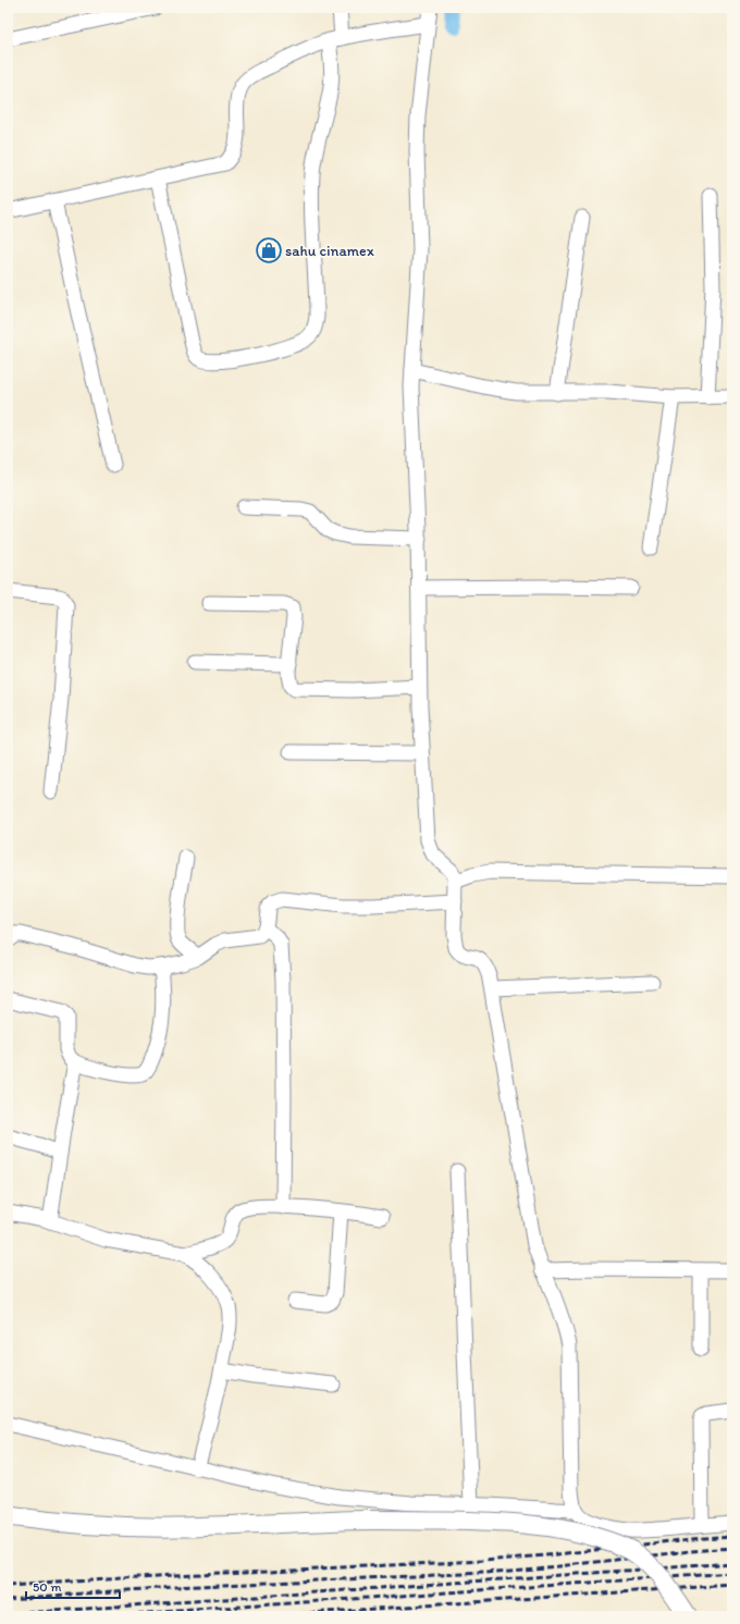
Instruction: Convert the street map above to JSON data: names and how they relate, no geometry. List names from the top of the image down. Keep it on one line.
{"places":{"shop":["sahu cinamex"]},"scale_bar":"50 m"}
